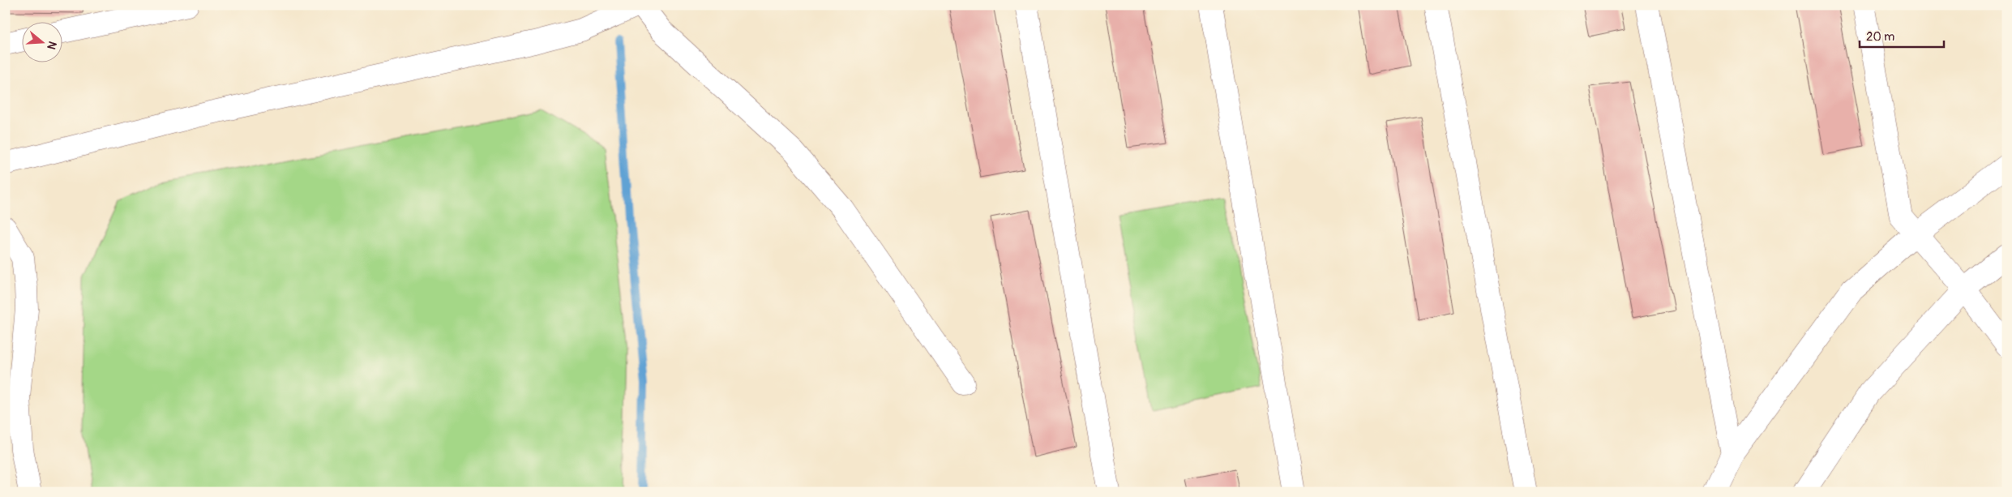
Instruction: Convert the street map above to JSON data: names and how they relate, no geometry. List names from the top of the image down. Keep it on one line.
{"scale_bar":"20 m","north":"right"}
